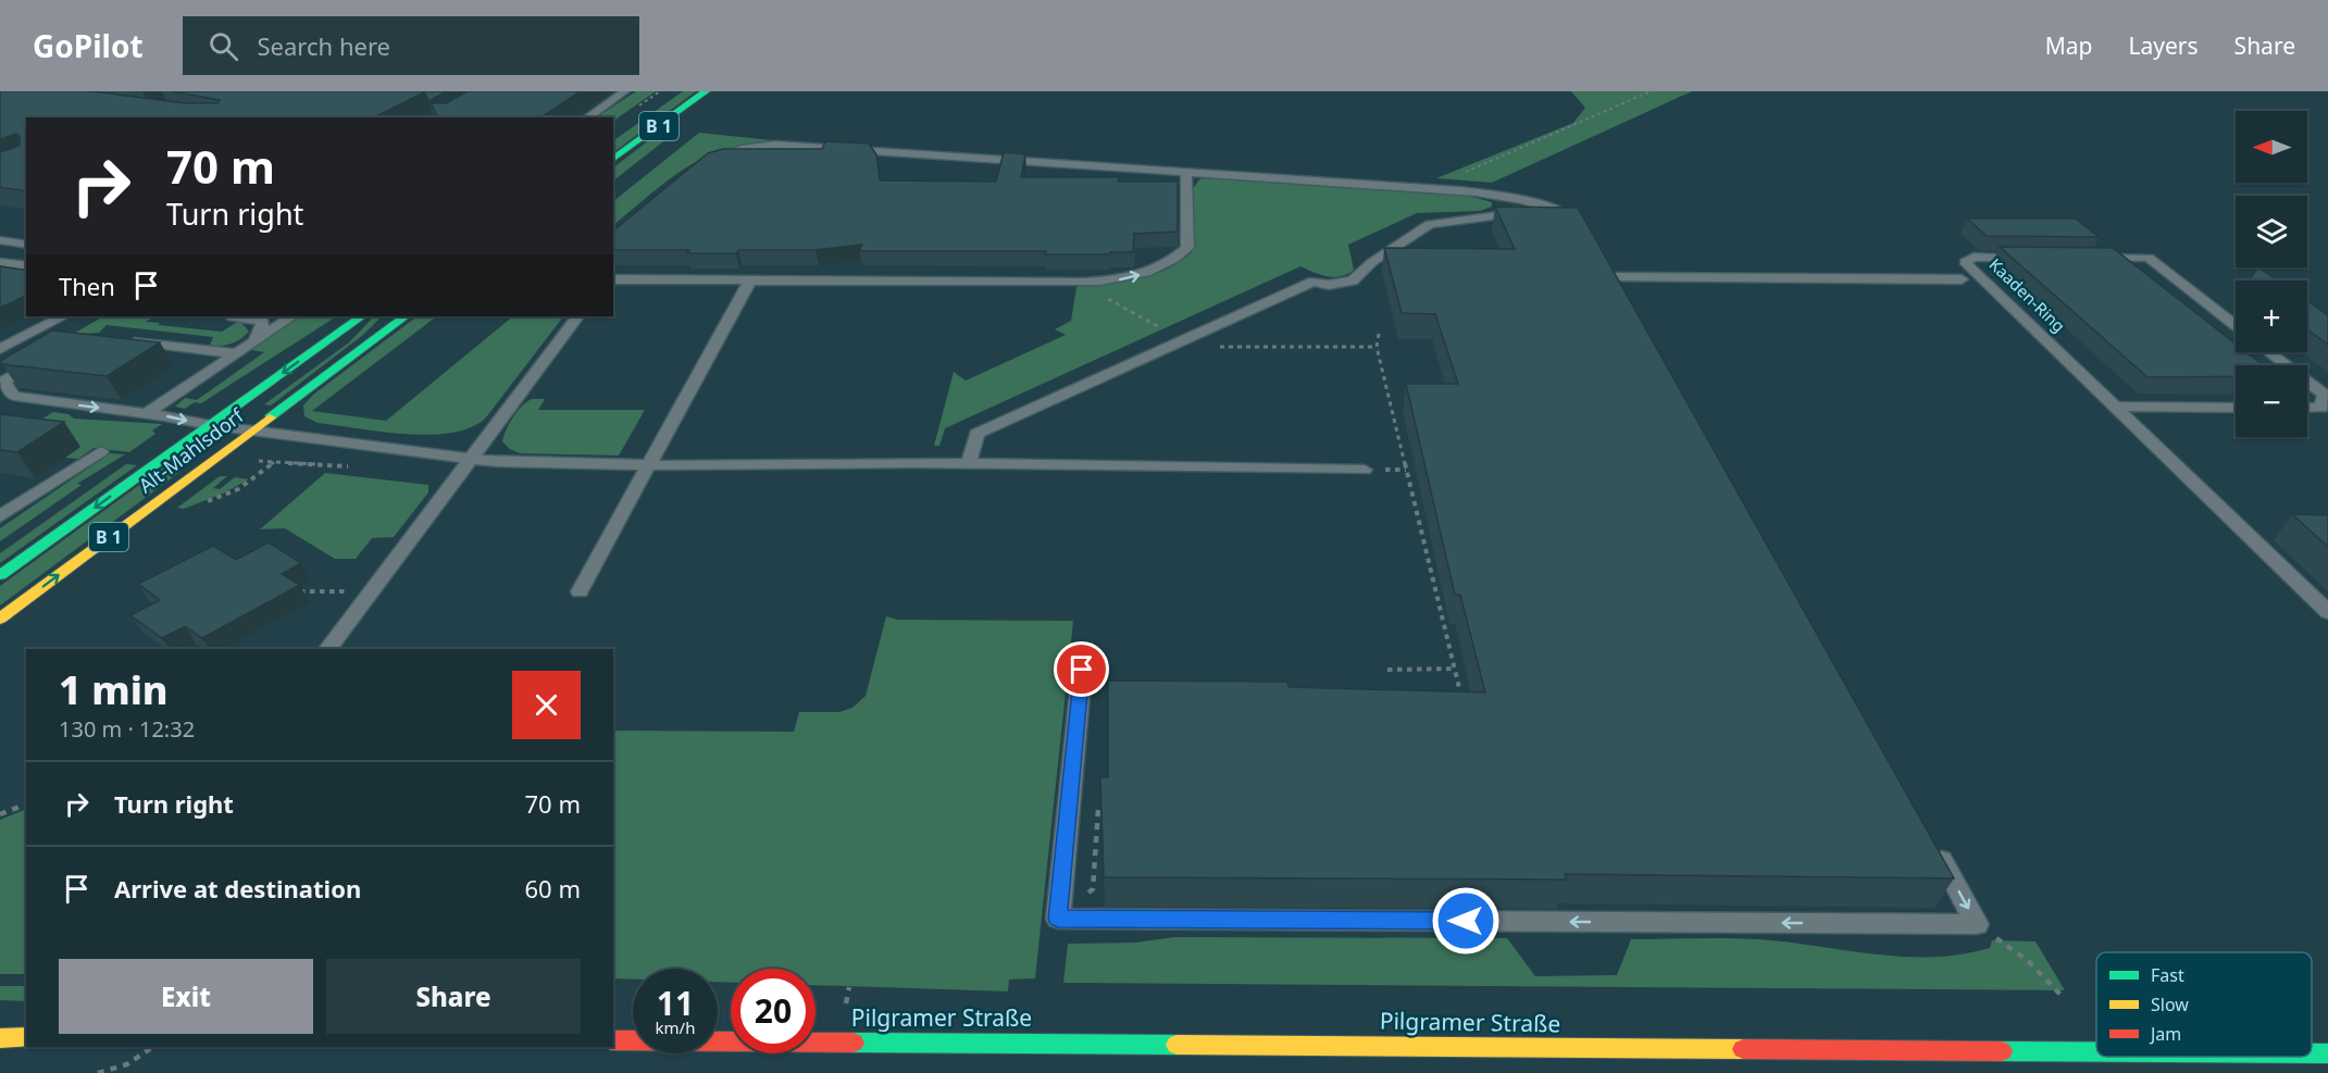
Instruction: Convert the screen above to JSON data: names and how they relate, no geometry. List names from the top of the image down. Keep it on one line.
{"streets":{"main road":["B 1","Alt-Mahlsdorf","Pilgramer Straße"],"lane":["Kaaden-Ring"]},"legend":["Fast","Slow","Jam"],"north":"left","page":{"header":"GoPilot","search":"Search here","nav":["Map","Layers","Share"],"map_buttons":["+","−"],"turn":["70 m","Turn right"],"then":"Then","heading":["1 min","130 m · 12:32"],"list":[{"name":"Turn right","value":"70 m"},{"name":"Arrive at destination","value":"60 m"}],"buttons":["Exit","Share"],"speed":"11 km/h","limit":"20"}}
